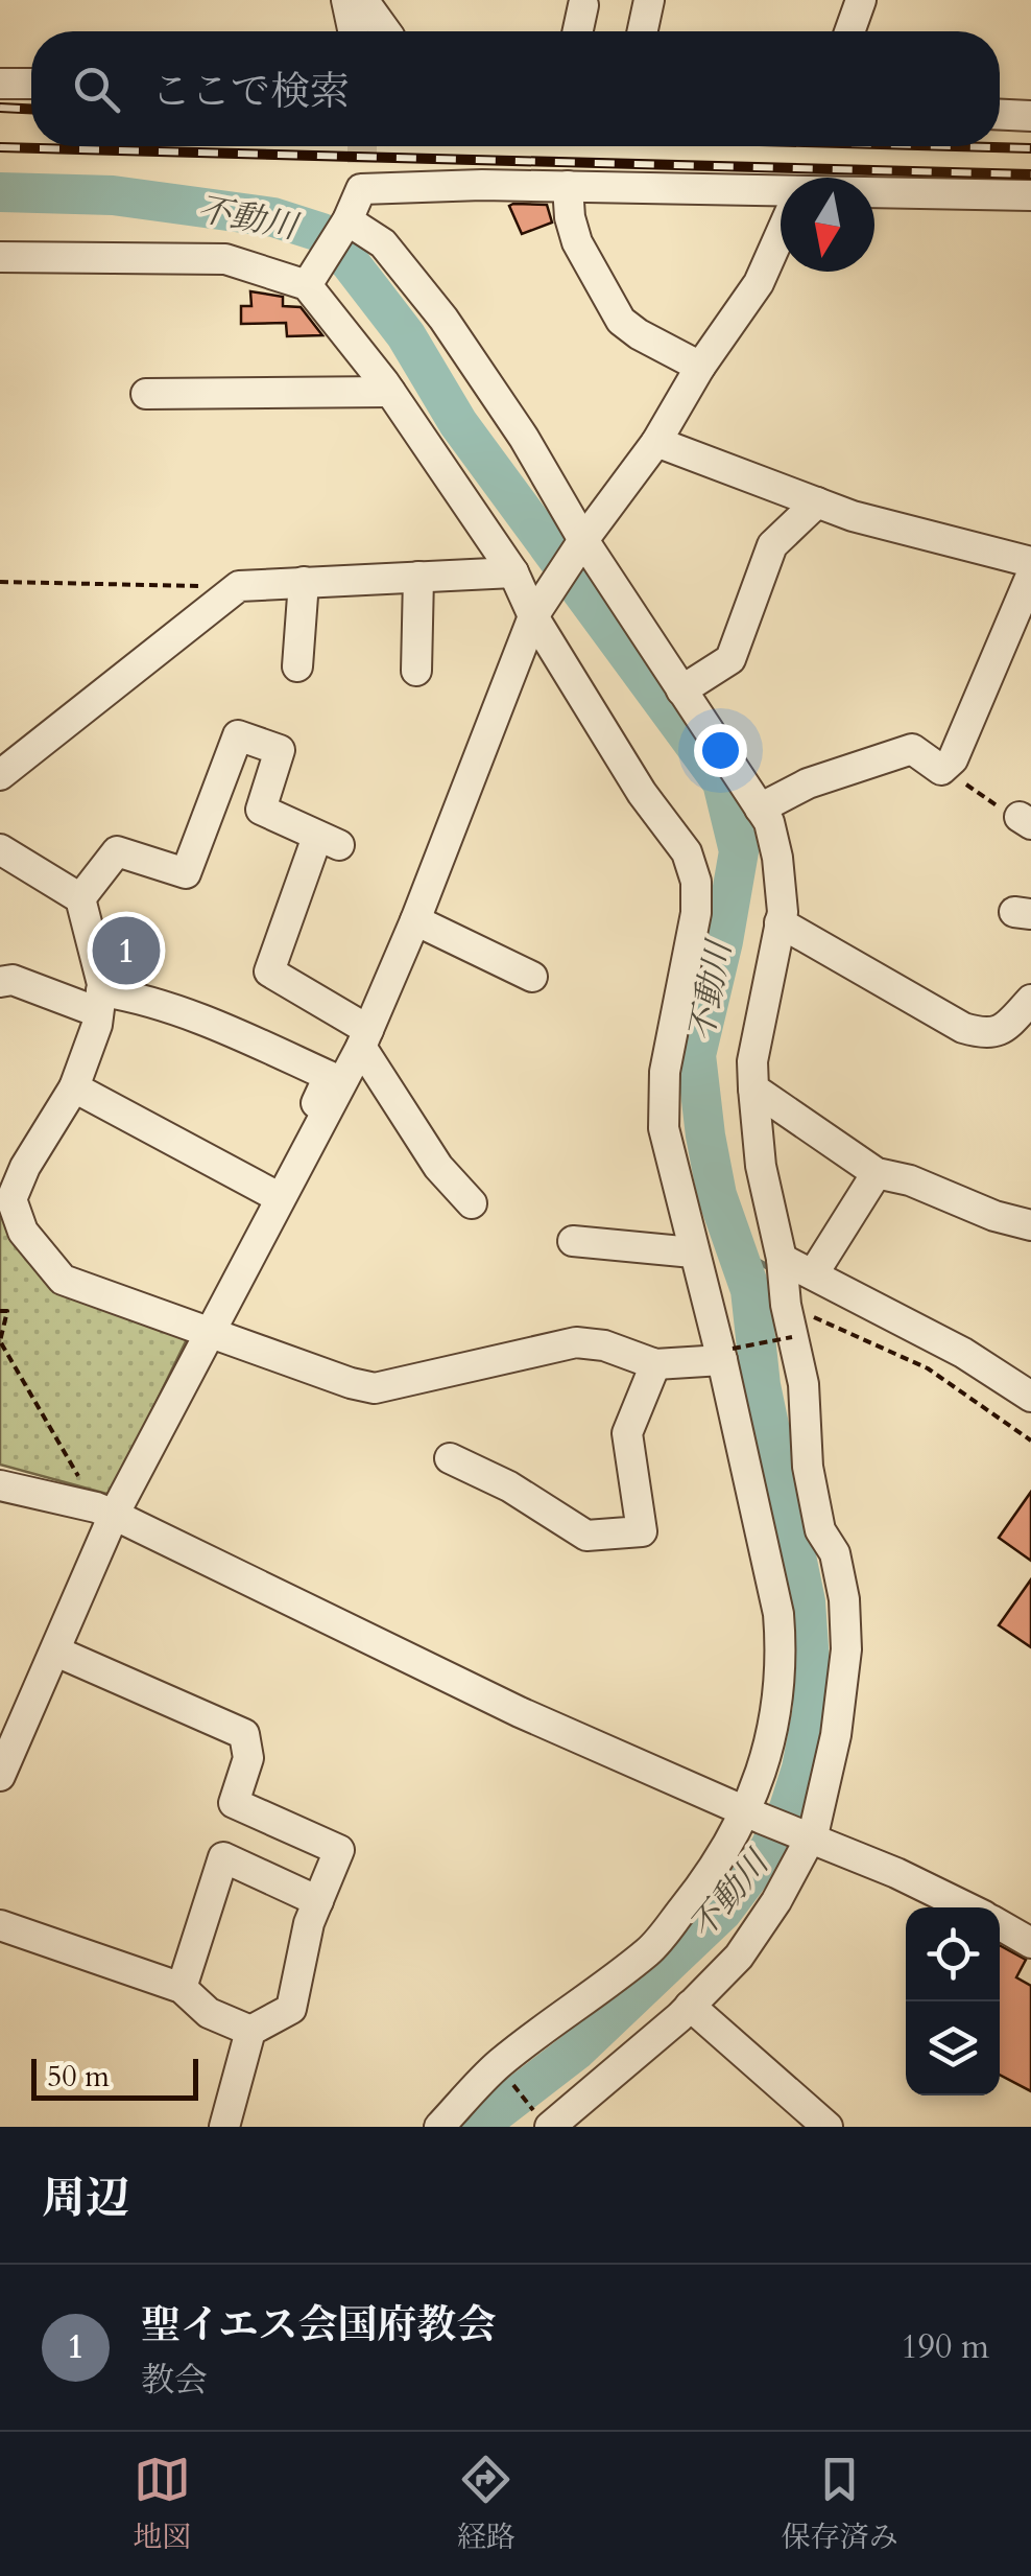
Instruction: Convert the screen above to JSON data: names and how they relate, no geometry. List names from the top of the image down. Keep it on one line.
{"water":["不動川"],"scale_bar":"50 m","north":"bottom","page":{"search":"ここで検索","pins":"1","scale":"50 m","heading":"周辺","list":[{"mark":"1","name":"聖イエス会国府教会","note":"教会","value":"190 m"}],"nav":["地図","経路","保存済み"]}}
